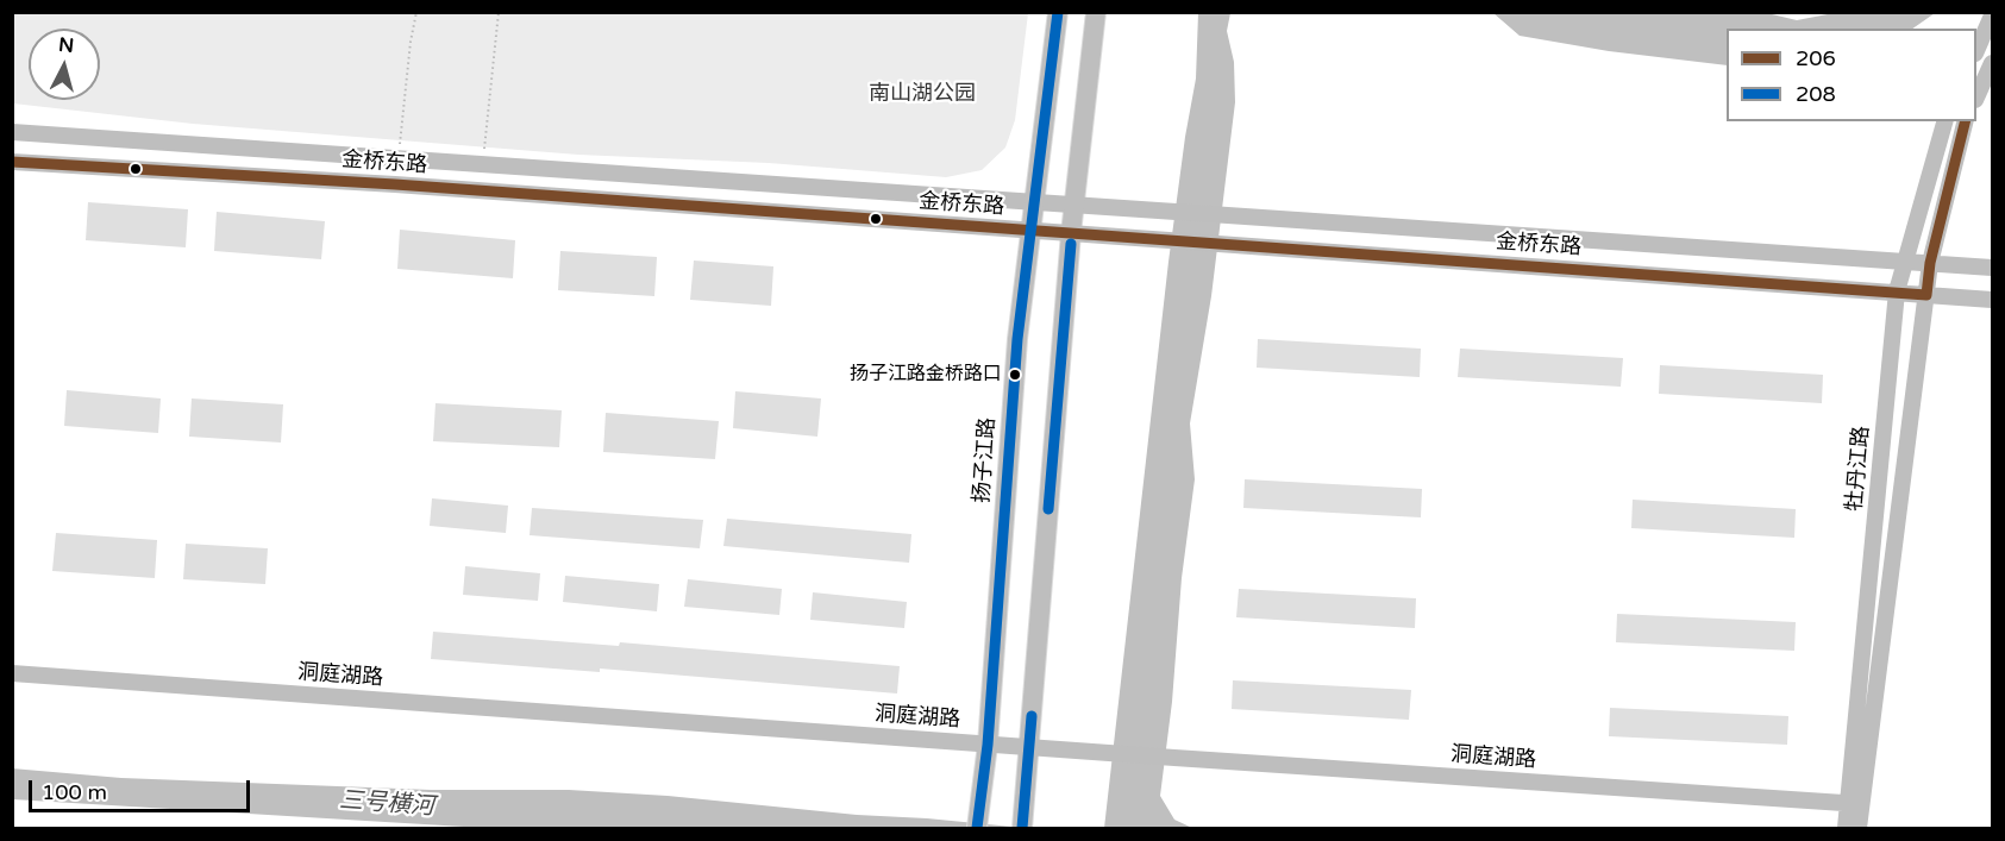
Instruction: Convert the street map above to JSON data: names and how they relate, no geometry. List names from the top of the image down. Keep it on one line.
{"streets":{"main road":["扬子江路"],"street":["金桥东路","牡丹江路","洞庭湖路"]},"crossings":[["金桥东路","扬子江路"],["金桥东路","牡丹江路"],["扬子江路","洞庭湖路"],["牡丹江路","洞庭湖路"]],"water":["三号横河"],"parks":["南山湖公园"],"places":["扬子江路金桥路口"],"lines":["transit line 208","transit line 206"],"legend":["206","208"],"scale_bar":"100 m","north":"top"}
